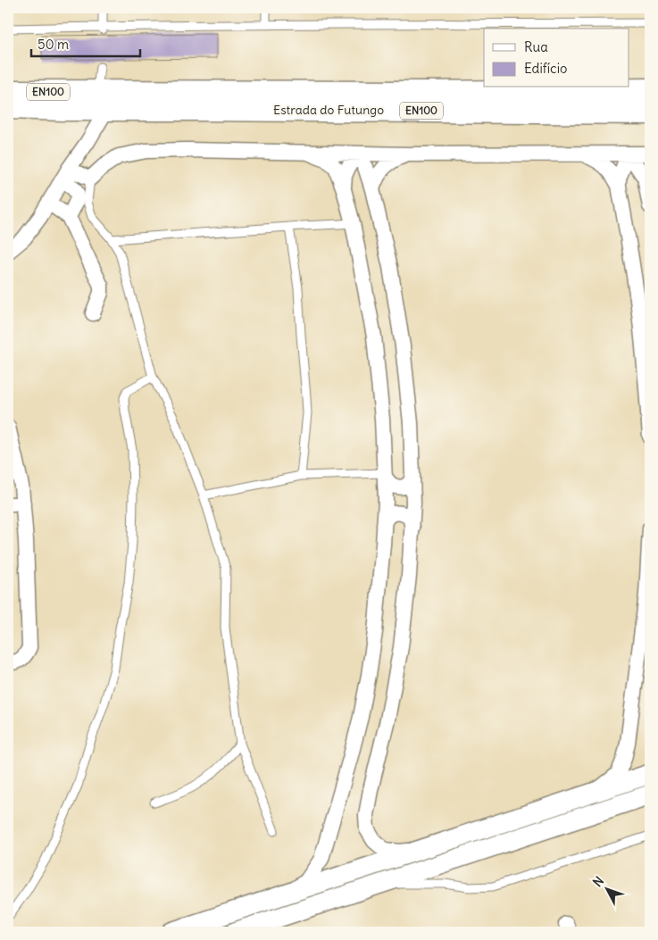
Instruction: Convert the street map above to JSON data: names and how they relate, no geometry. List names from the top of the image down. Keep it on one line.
{"streets":{"main road":["EN100","Estrada do Futungo"]},"legend":["Rua","Edifício"],"scale_bar":"50 m","north":"top left"}
